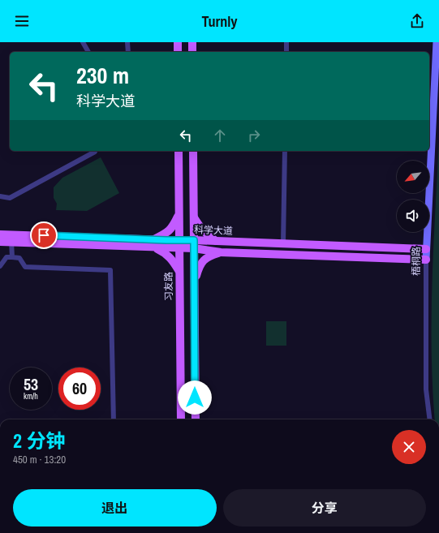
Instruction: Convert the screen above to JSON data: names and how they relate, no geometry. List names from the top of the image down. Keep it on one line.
{"streets":{"main road":["科学大道","习友路"],"street":["梧桐路"]},"crossings":[["科学大道","梧桐路"],["科学大道","习友路"]],"north":"bottom left","page":{"header":"Turnly","turn":["230 m","科学大道"],"speed":"53 km/h","limit":"60","heading":["2 分钟","450 m · 13:20"],"buttons":["退出","分享"]}}
